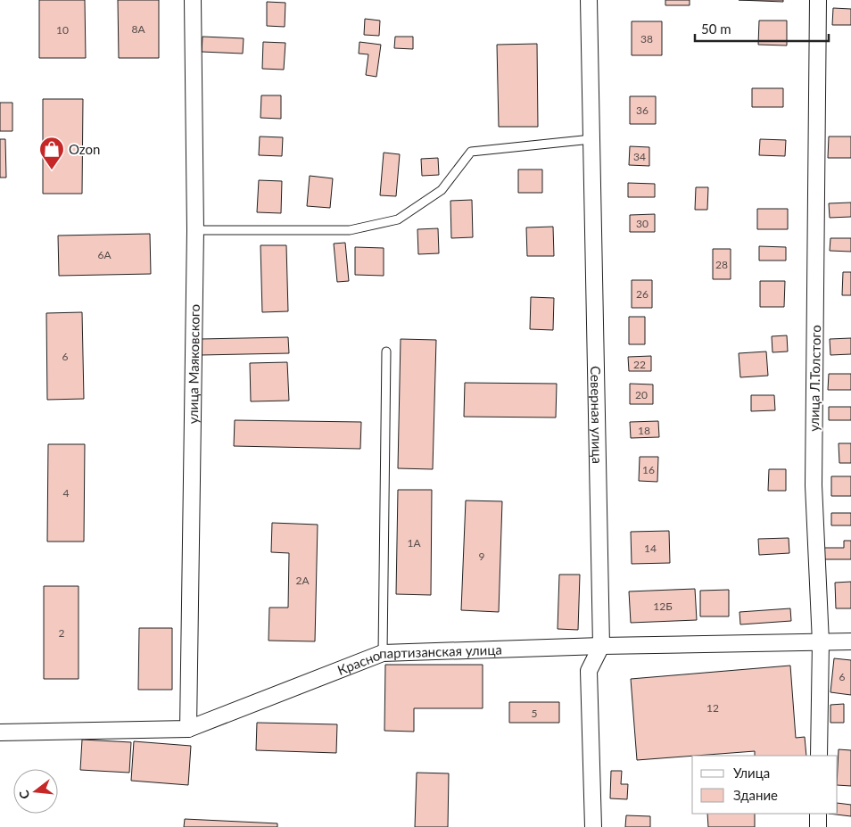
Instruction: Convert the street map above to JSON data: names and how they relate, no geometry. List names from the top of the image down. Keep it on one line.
{"streets":{"street":["улица Маяковского","улица Л.Толстого","Северная улица","Краснопартизанская улица"]},"crossings":[["улица Маяковского","Краснопартизанская улица"],["улица Л.Толстого","Краснопартизанская улица"],["Северная улица","Краснопартизанская улица"]],"places":{"shop":["Ozon"]},"house_numbers":["8А","10","38","36","34","30","6А","28","26","6","22","20","18","16","4","1А","14","9","2А","12Б","2","6","12","5"],"legend":["Улица","Здание"],"scale_bar":"50 m","north":"left"}
